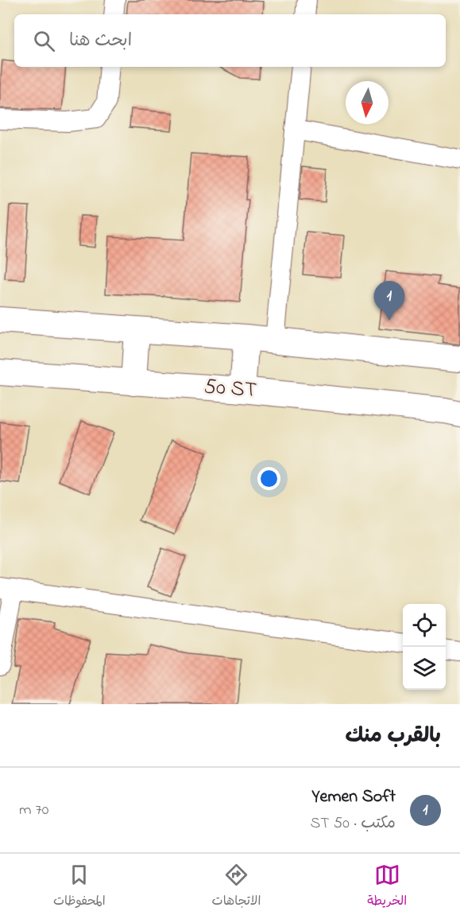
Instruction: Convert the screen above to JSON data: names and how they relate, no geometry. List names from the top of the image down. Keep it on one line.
{"streets":{"main road":["50 ST"]},"north":"bottom","page":{"search":"ابحث هنا","pins":"1","heading":"بالقرب منك","list":[{"mark":"1","name":"Yemen Soft","note":"مكتب · 50 ST","value":"70 m"}],"nav":["الخريطة","الاتجاهات","المحفوظات"]}}
